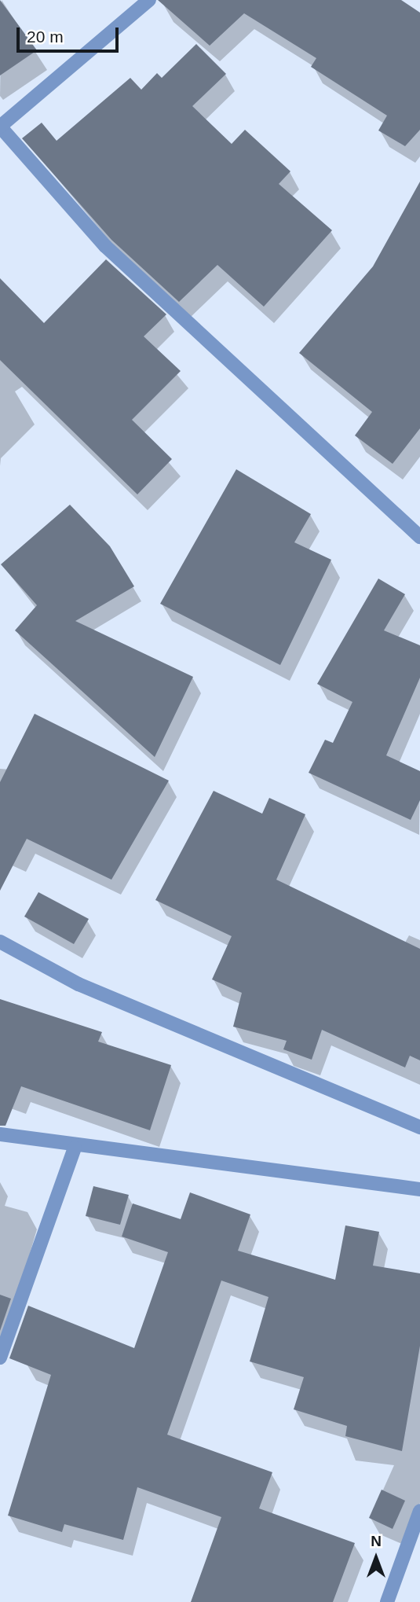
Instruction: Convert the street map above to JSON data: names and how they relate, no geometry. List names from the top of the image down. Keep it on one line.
{"scale_bar":"20 m","north":"top"}
